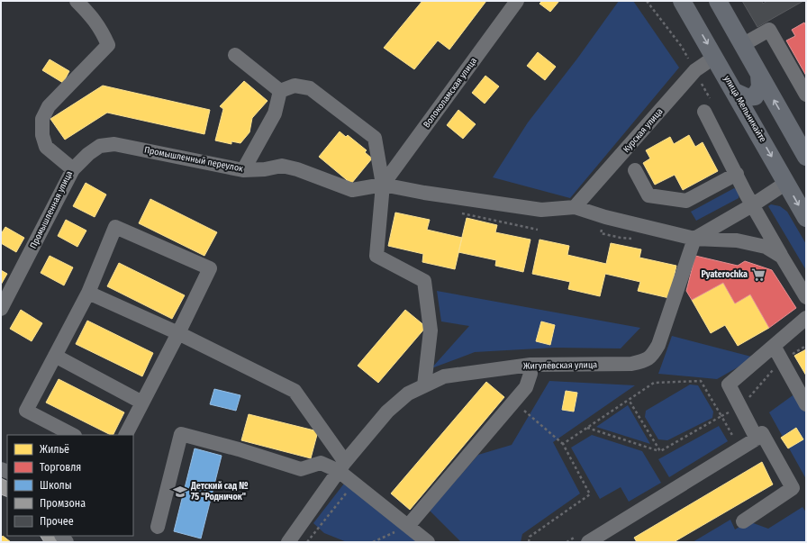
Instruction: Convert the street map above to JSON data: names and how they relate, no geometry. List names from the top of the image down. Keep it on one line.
{"streets":{"main road":["улица Мельникайте"],"street":["Волоколамская улица","Курская улица","Промышленный переулок","Промышленная улица","Жигулёвская улица"]},"crossings":[["Волоколамская улица","Промышленный переулок"],["улица Мельникайте","Курская улица"],["Промышленный переулок","Промышленная улица"]],"places":{"supermarket":["Pyaterochka"],"school or university":["Детский сад № 75 \"Родничок\""]},"legend":["Жильё","Торговля","Школы","Промзона","Прочее"]}
